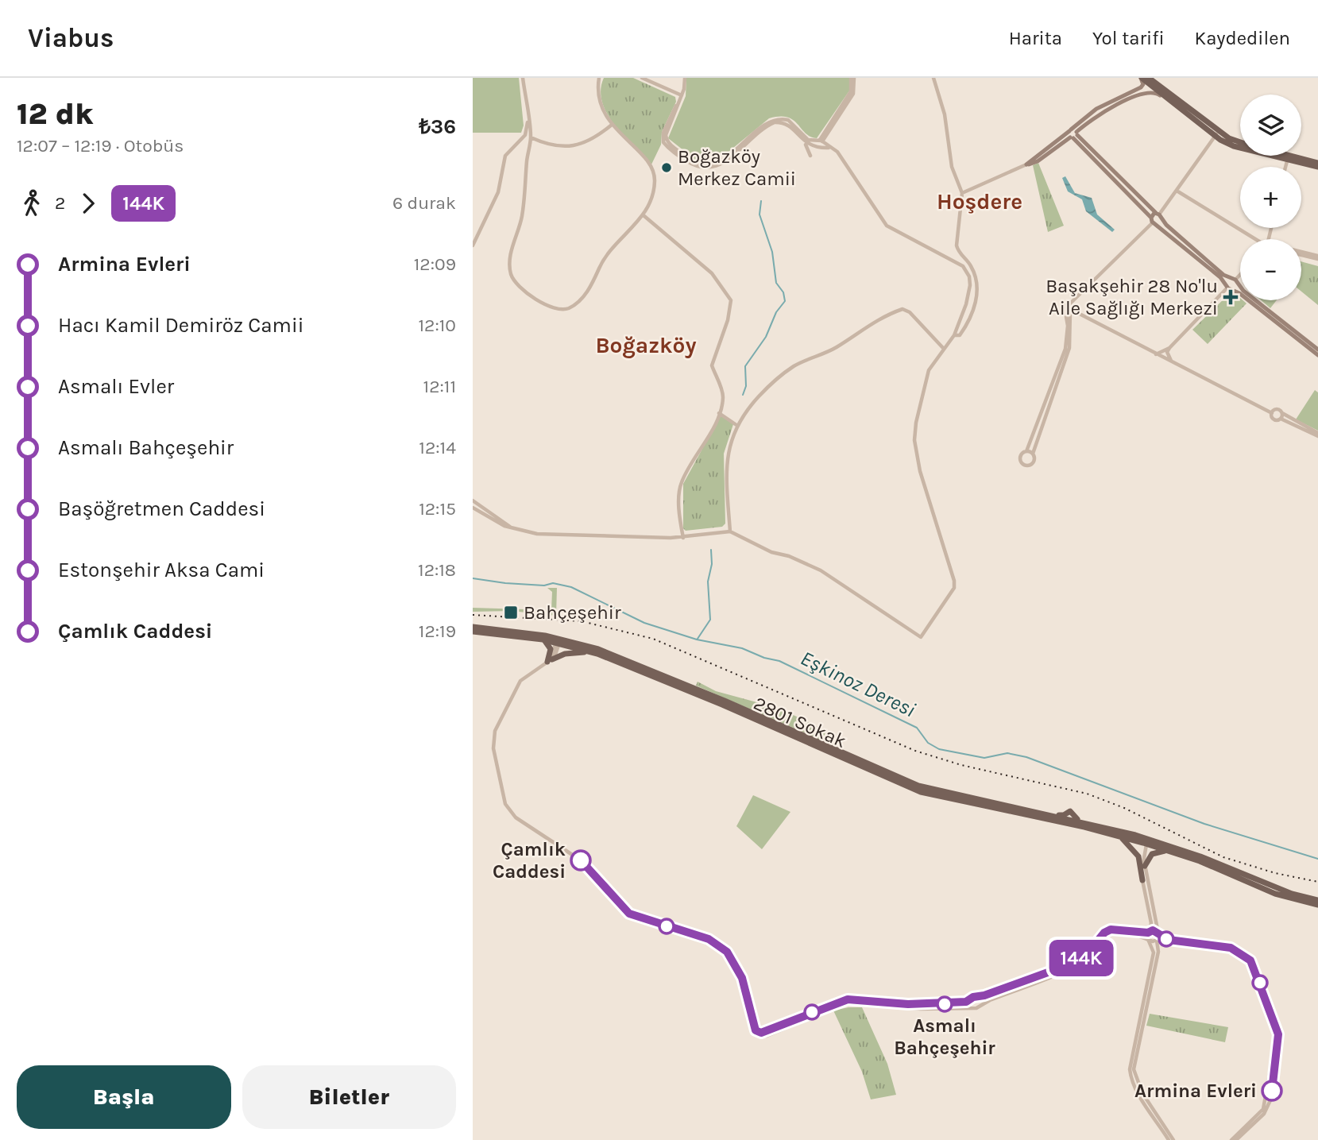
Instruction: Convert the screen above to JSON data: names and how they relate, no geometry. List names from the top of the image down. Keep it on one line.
{"streets":{"main road":["2801 Sokak"]},"districts":["Hoşdere","Boğazköy"],"water":["Eşkinoz Deresi"],"places":{"other":["Boğazköy Merkez Camii","Çamlık Caddesi","Asmalı Bahçeşehir","Armina Evleri"],"health":["Başakşehir 28 No'lu Aile Sağlığı Merkezi"],"transit":["Bahçeşehir"]},"lines":["bus line 144K"],"page":{"header":"Viabus","nav":["Harita","Yol tarifi","Kaydedilen"],"heading":["12 dk","12:07 – 12:19 · Otobüs","₺36"],"on_map":"144K","map_buttons":["+","−"],"legs":["2","144K","6 durak"],"list":[{"name":"Armina Evleri","value":"12:09"},{"name":"Hacı Kamil Demiröz Camii","value":"12:10"},{"name":"Asmalı Evler","value":"12:11"},{"name":"Asmalı Bahçeşehir","value":"12:14"},{"name":"Başöğretmen Caddesi","value":"12:15"},{"name":"Estonşehir Aksa Cami","value":"12:18"},{"name":"Çamlık Caddesi","value":"12:19"}],"buttons":["Başla","Biletler"]}}
